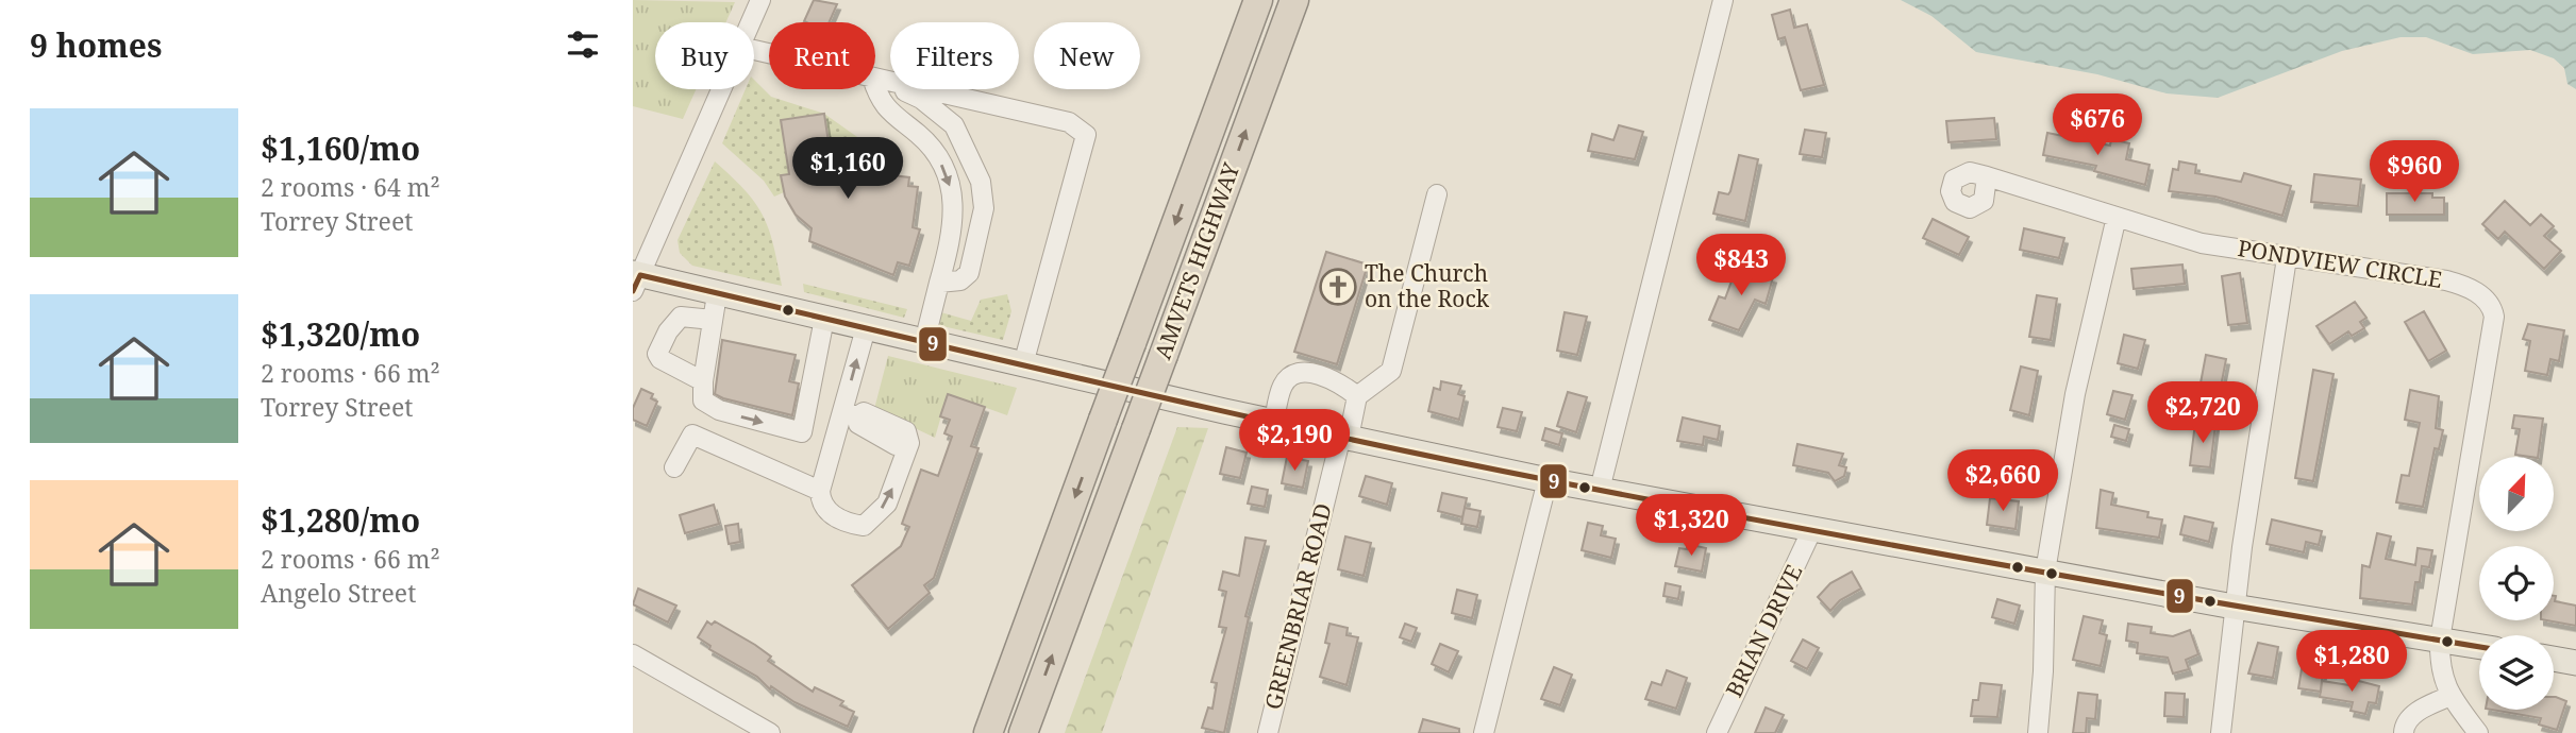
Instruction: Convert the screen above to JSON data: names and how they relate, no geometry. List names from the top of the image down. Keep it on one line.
{"streets":{"highway":["AMVETS HIGHWAY"],"street":["PONDVIEW CIRCLE","GREENBRIAR ROAD","BRIAN DRIVE"]},"places":{"church":["The Church on the Rock"]},"lines":["transit line 9"],"north":"top right","page":{"heading":"9 homes","chip":["Buy","Rent","Filters","New"],"list":[{"name":"$1,160/mo","note":"2 rooms · 64 m² · Torrey Street"},{"name":"$1,320/mo","note":"2 rooms · 66 m² · Torrey Street"},{"name":"$1,280/mo","note":"2 rooms · 66 m² · Angelo Street"}],"price":["$676","$1,160","$960","$843","$2,720","$2,190","$2,660","$1,320","$1,280"]}}
